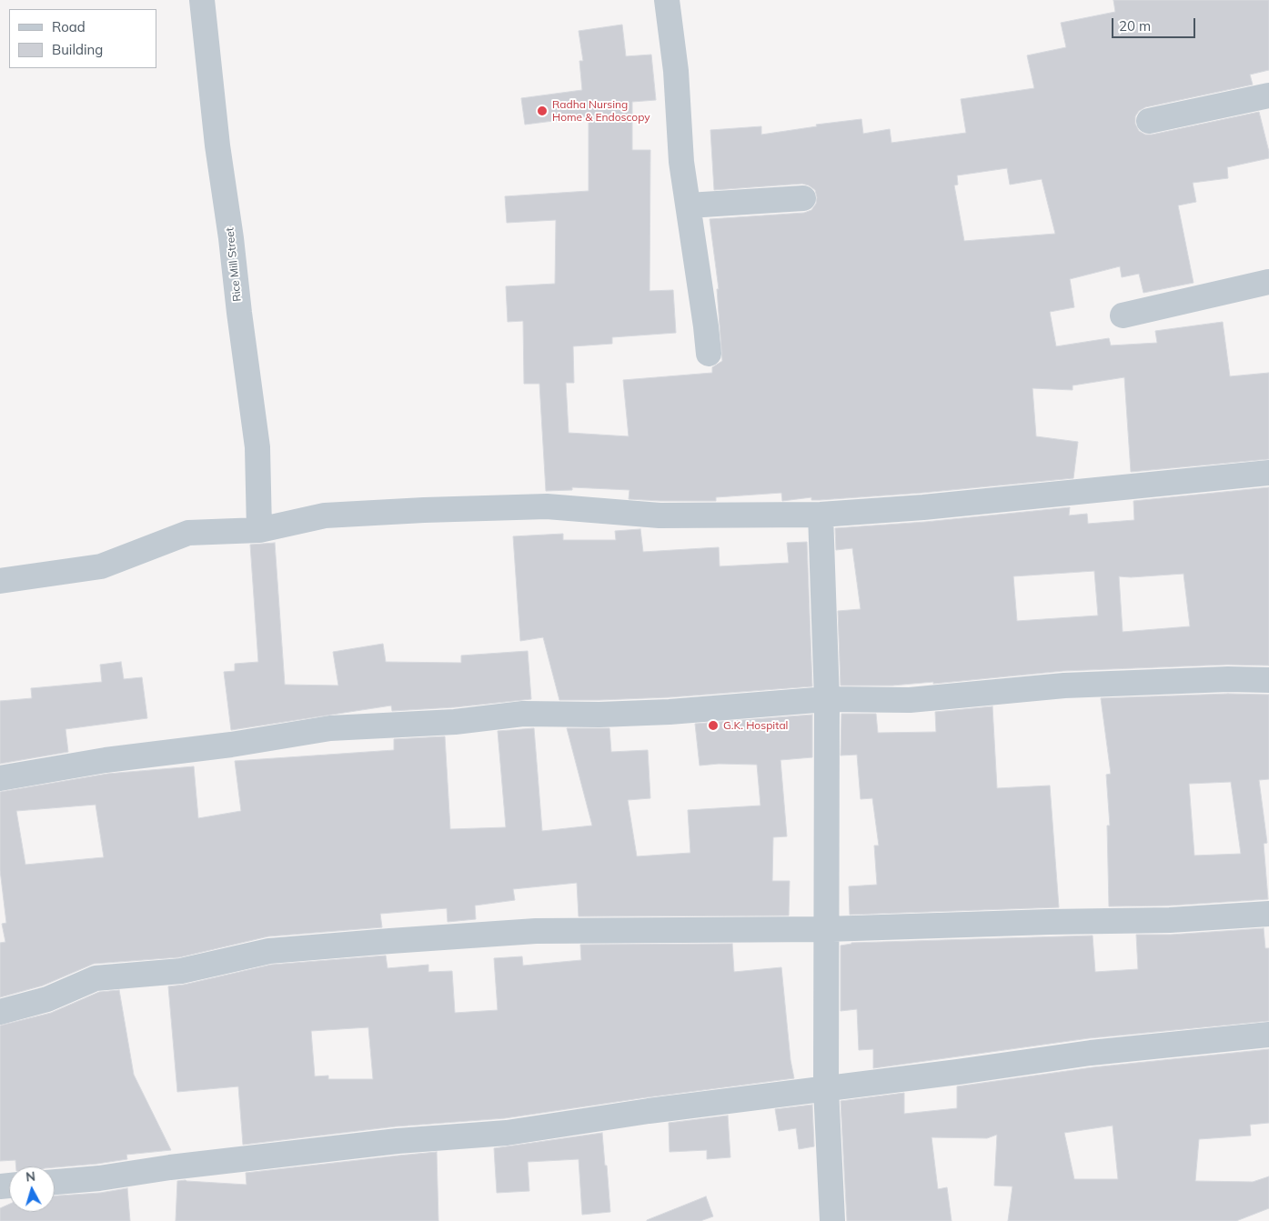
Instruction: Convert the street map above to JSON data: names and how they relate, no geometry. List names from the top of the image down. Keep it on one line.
{"streets":{"street":["Rice Mill Street"]},"places":["Radha Nursing Home & Endoscopy","G.K. Hospital"],"legend":["Road","Building"],"scale_bar":"20 m","north":"top"}
